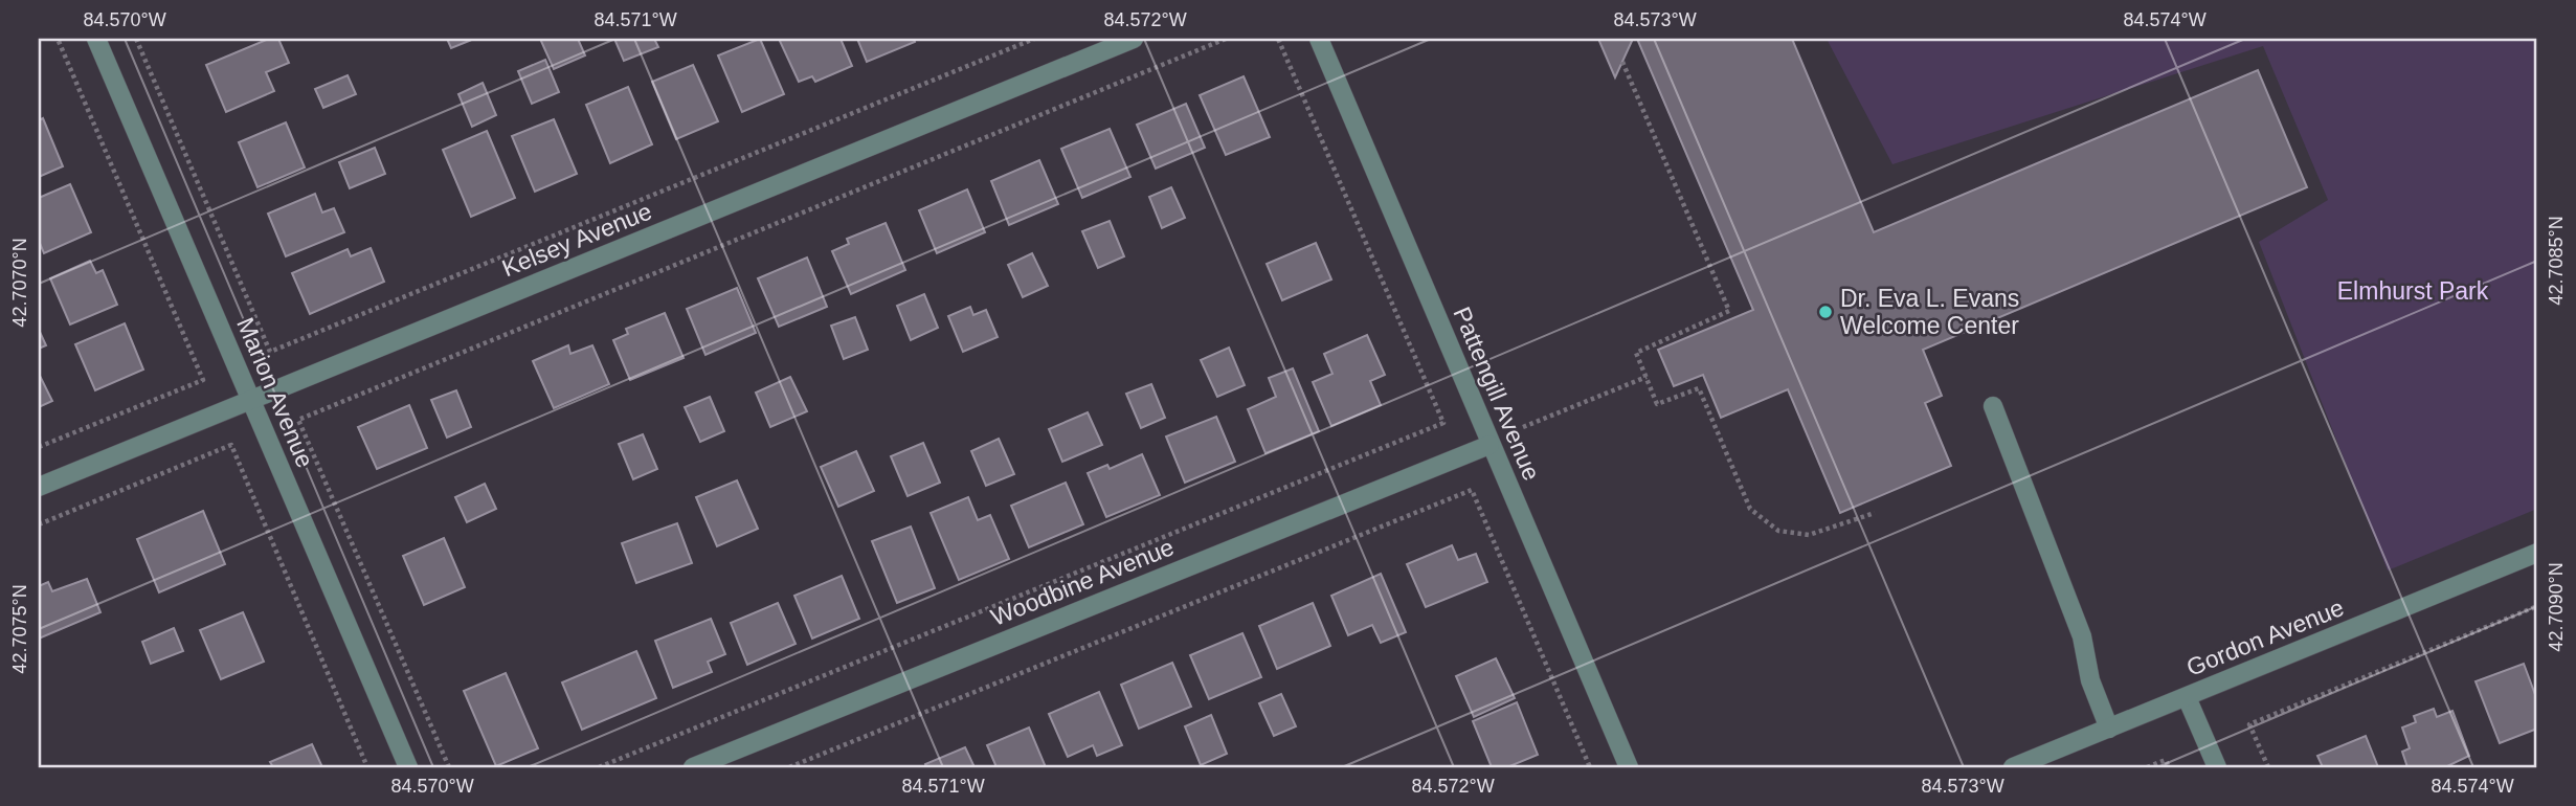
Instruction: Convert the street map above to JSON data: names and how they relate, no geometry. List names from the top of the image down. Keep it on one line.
{"streets":{"street":["Kelsey Avenue","Marion Avenue","Pattengill Avenue","Woodbine Avenue","Gordon Avenue"]},"crossings":[["Kelsey Avenue","Marion Avenue"],["Pattengill Avenue","Woodbine Avenue"]],"parks":["Elmhurst Park"],"places":["Dr. Eva L. Evans Welcome Center"],"coordinates":["84.570°W","84.571°W","84.572°W","84.573°W","84.574°W","42.7085°N","42.7070°N","42.7090°N","42.7075°N"]}
